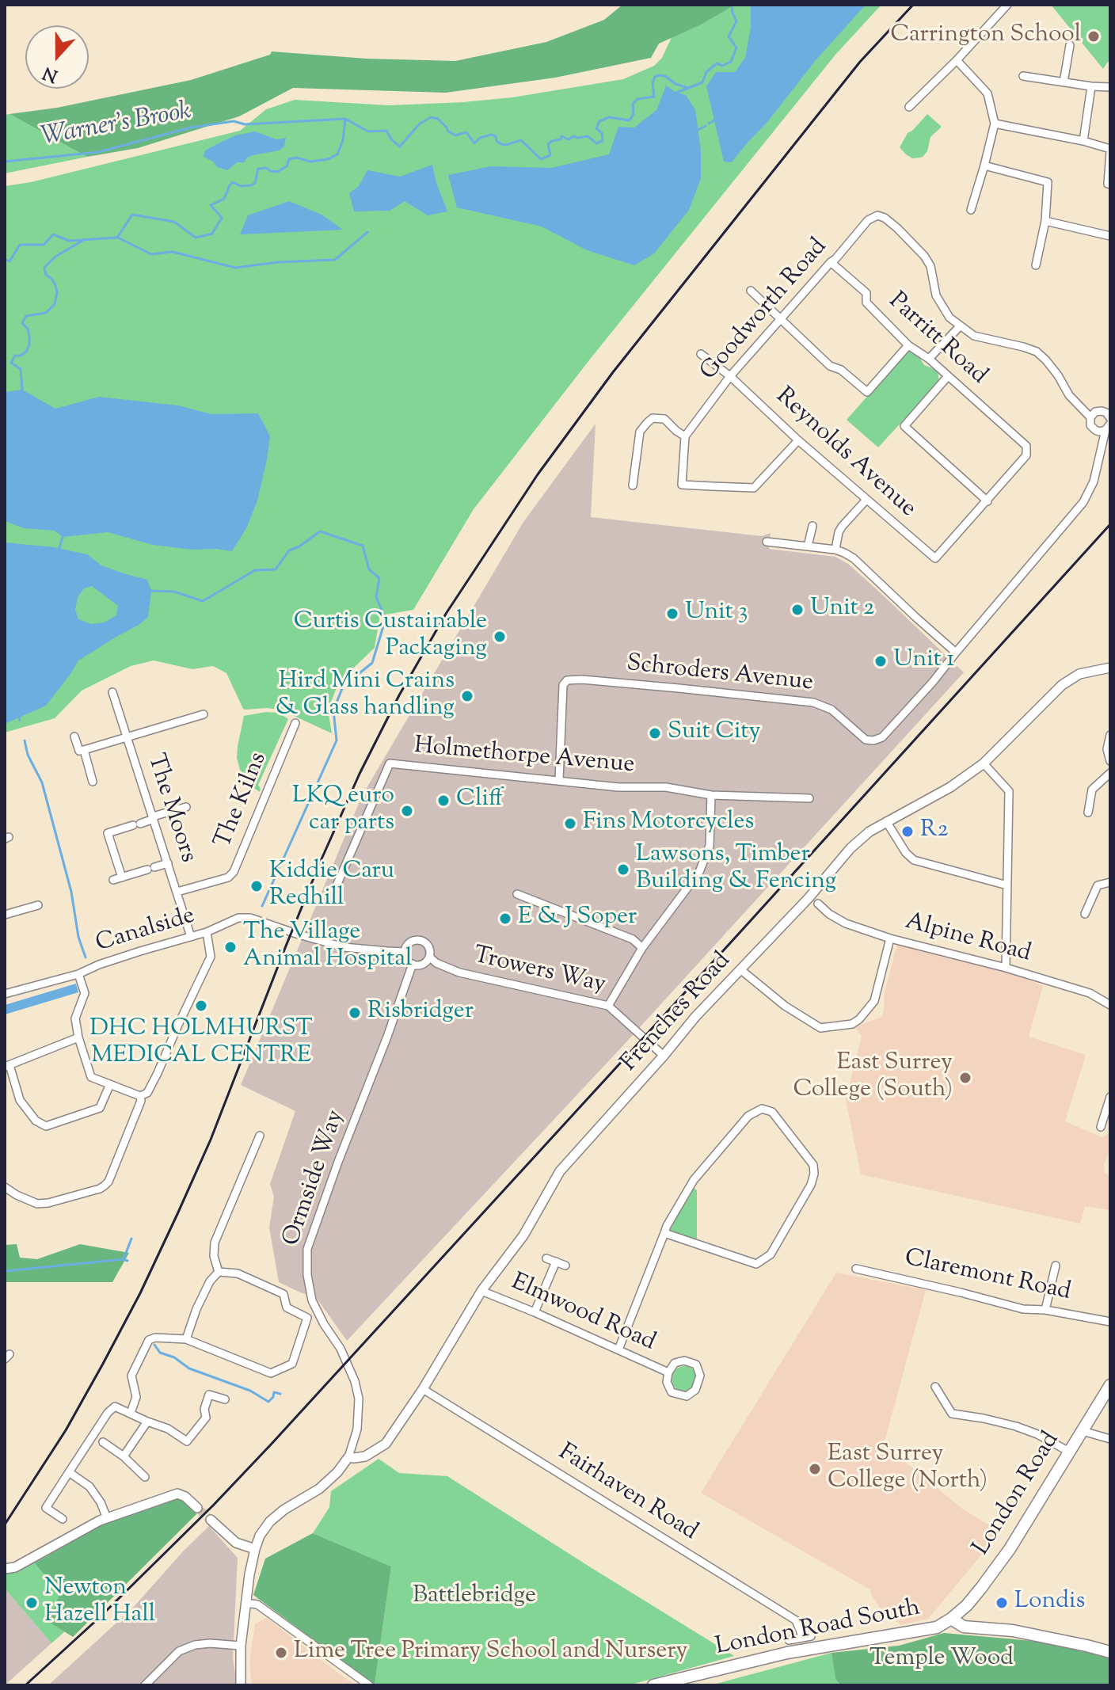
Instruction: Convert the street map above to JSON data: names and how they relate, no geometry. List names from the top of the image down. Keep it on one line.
{"streets":{"main road":["London Road","London Road South"],"street":["Goodworth Road","Parritt Road","Reynolds Avenue","Schroders Avenue","Holmethorpe Avenue","The Kilns","The Moors","Canalside","Alpine Road","Trowers Way","Frenches Road","Ormside Way","Claremont Road","Elmwood Road","Fairhaven Road"]},"crossings":[["Goodworth Road","Parritt Road"],["Goodworth Road","Reynolds Avenue"],["Parritt Road","Reynolds Avenue"],["Schroders Avenue","Holmethorpe Avenue"],["The Kilns","The Moors"],["The Moors","Canalside"],["Canalside","Trowers Way"],["Trowers Way","Frenches Road"],["Trowers Way","Ormside Way"],["Frenches Road","Ormside Way"],["Frenches Road","Elmwood Road"],["Frenches Road","Fairhaven Road"],["London Road","London Road South"]],"water":["Warner's Brook"],"parks":["Battlebridge","Temple Wood"],"places":["Carrington School","Unit 2","Unit 3","Curtis Custainable Packaging","Unit 1","Hird Mini Crains & Glass handling","Suit City","Cliff","LKQ euro car parts","Fins Motorcycles","R2","Lawsons, Timber Building & Fencing","Kiddie Caru Redhill","E & J Soper","The Village Animal Hospital","DHC HOLMHURST MEDICAL CENTRE","Risbridger","East Surrey College (South)","East Surrey College (North)","Newton Hazell Hall","Londis","Lime Tree Primary School and Nursery"],"north":"bottom"}
